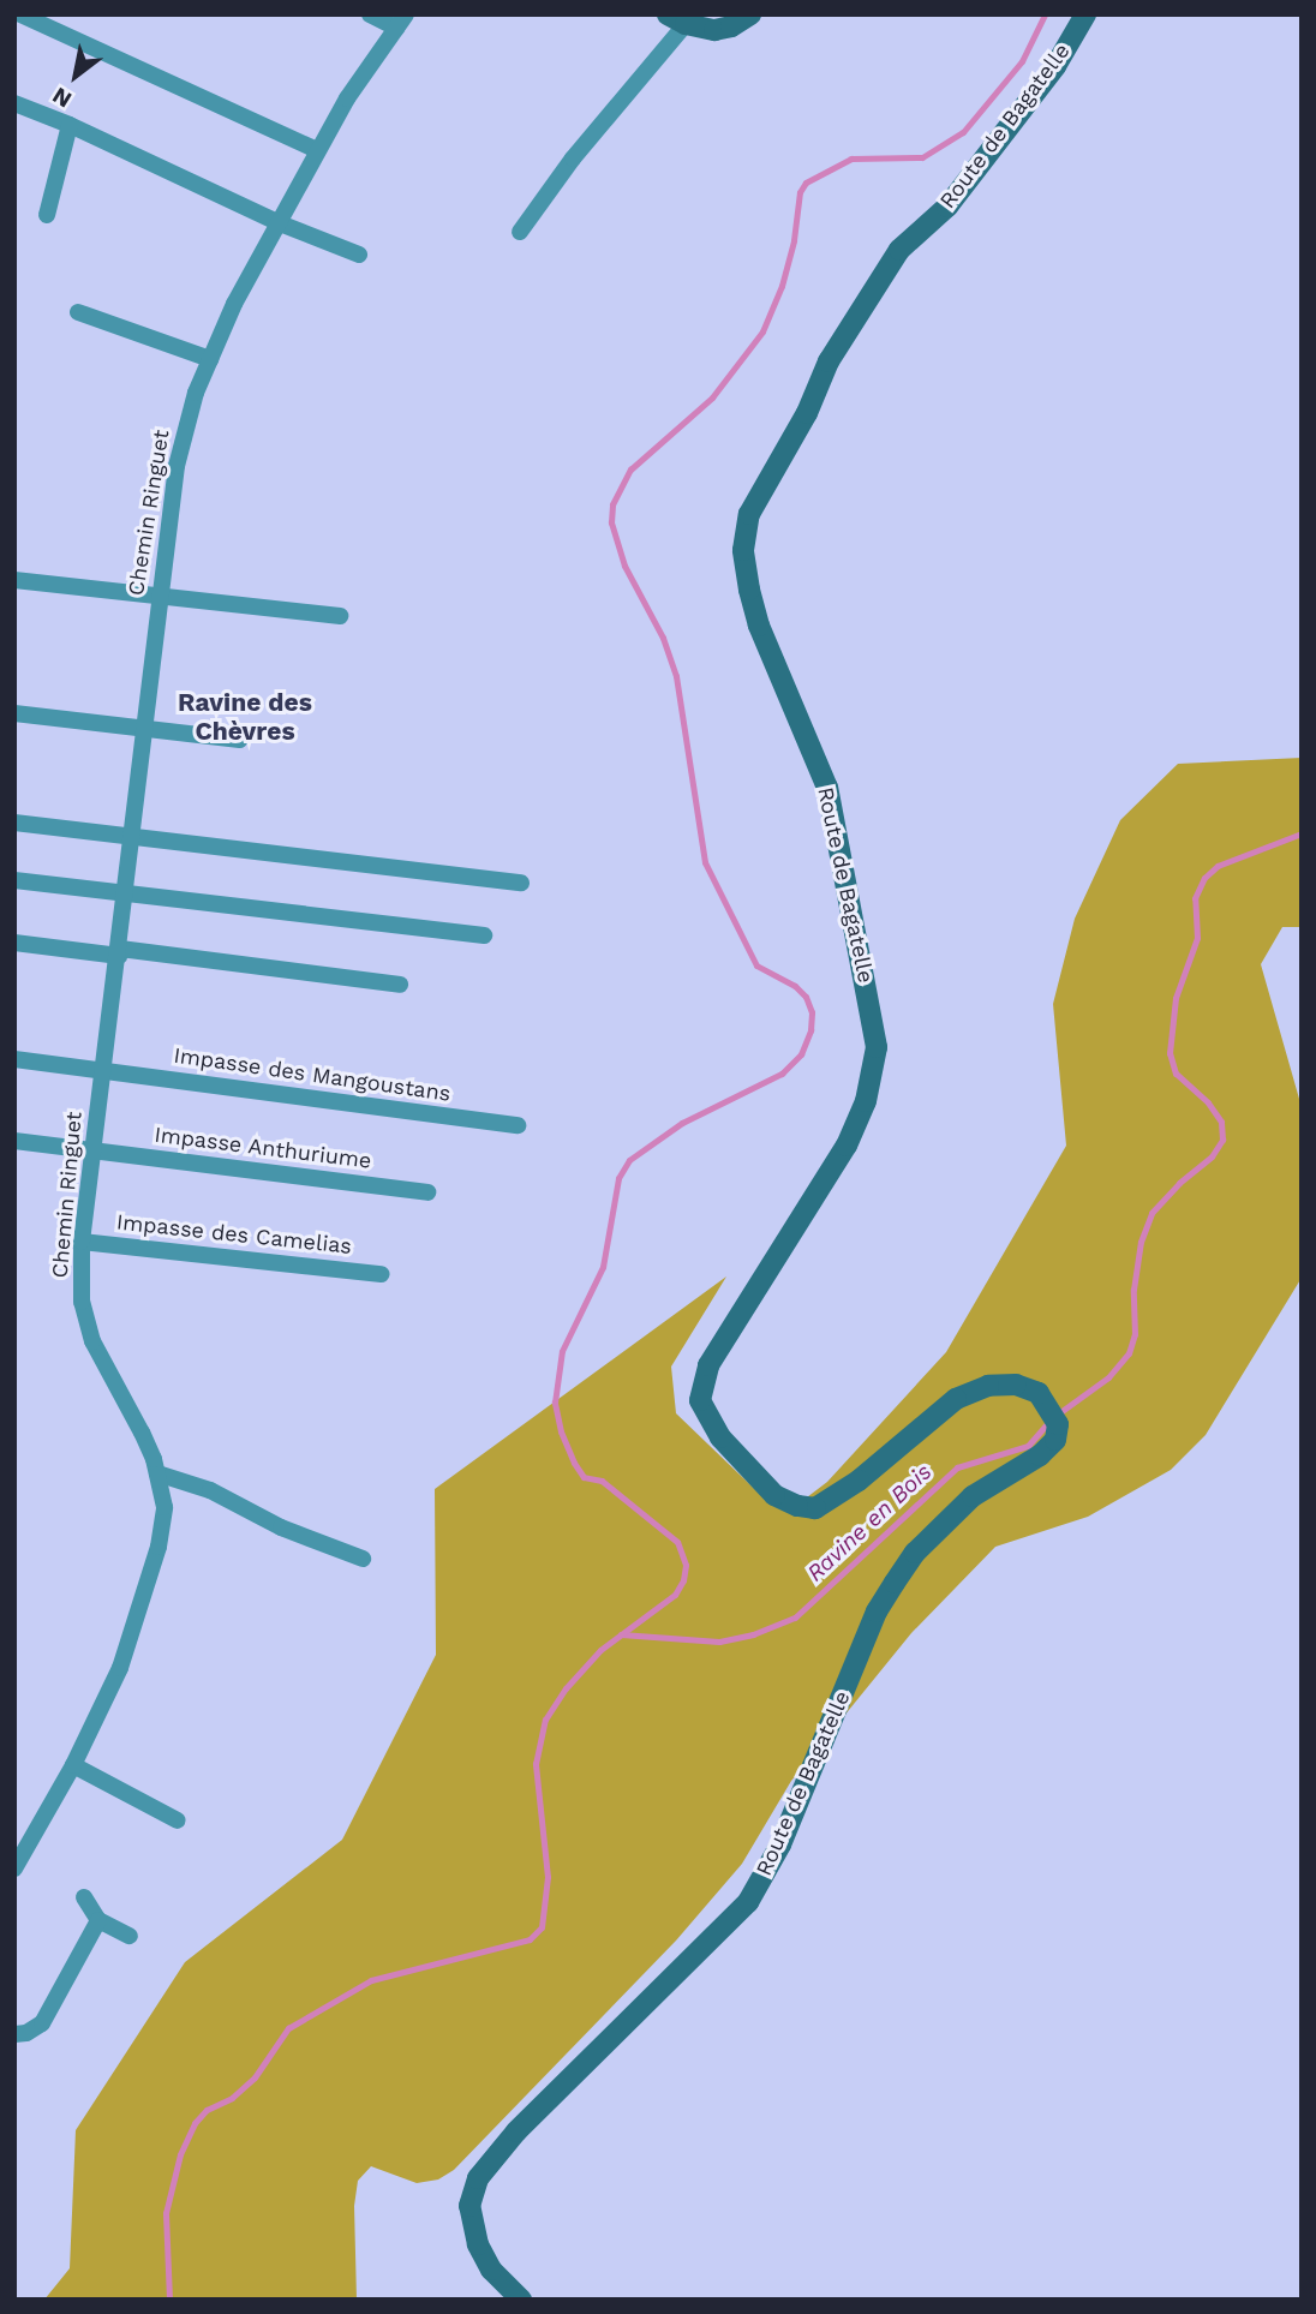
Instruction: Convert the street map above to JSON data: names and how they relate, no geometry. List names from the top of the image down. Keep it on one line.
{"streets":{"main road":["Route de Bagatelle"],"street":["Chemin Ringuet","Impasse des Mangoustans","Impasse Anthuriume","Impasse des Camelias"]},"crossings":[["Chemin Ringuet","Impasse des Mangoustans"],["Chemin Ringuet","Impasse Anthuriume"],["Chemin Ringuet","Impasse des Camelias"]],"districts":["Ravine des Chèvres"],"water":["Ravine en Bois"],"north":"bottom left"}
